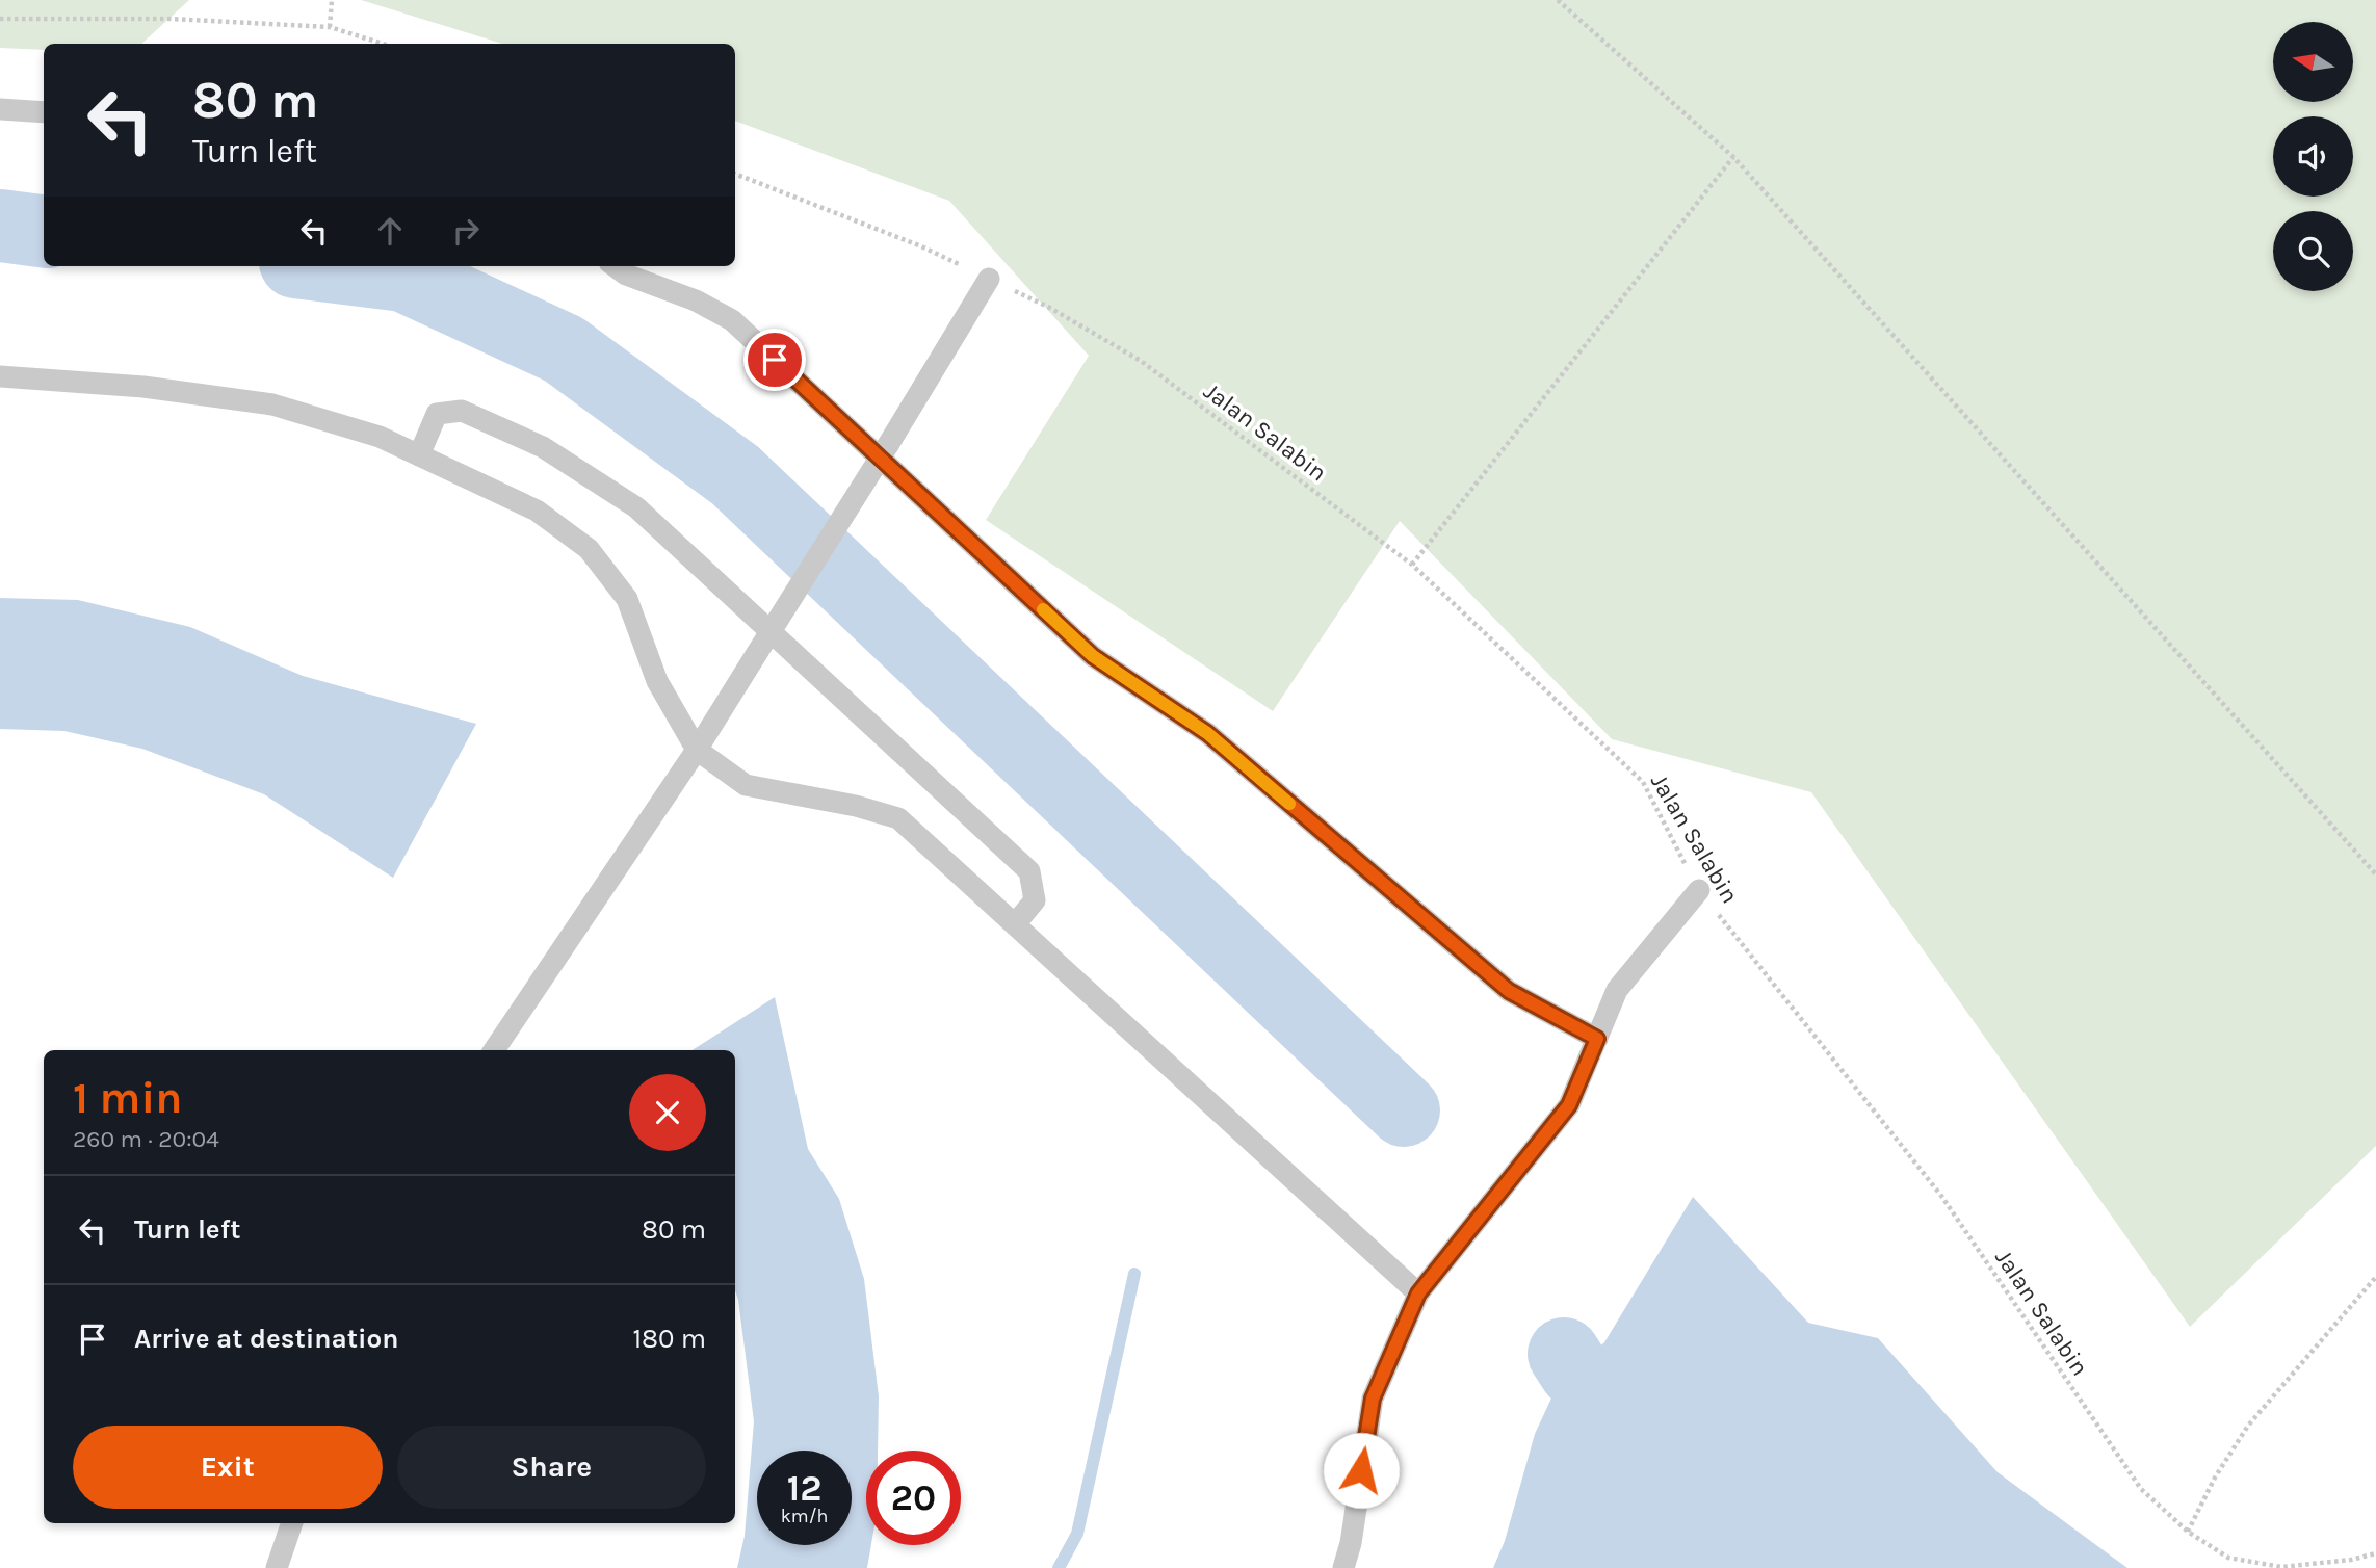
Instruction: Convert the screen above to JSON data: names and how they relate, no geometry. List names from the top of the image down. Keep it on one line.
{"streets":{"path":["Jalan Salabin"]},"north":"left","page":{"turn":["80 m","Turn left"],"heading":["1 min","260 m · 20:04"],"list":[{"name":"Turn left","value":"80 m"},{"name":"Arrive at destination","value":"180 m"}],"buttons":["Exit","Share"],"speed":"12 km/h","limit":"20"}}
